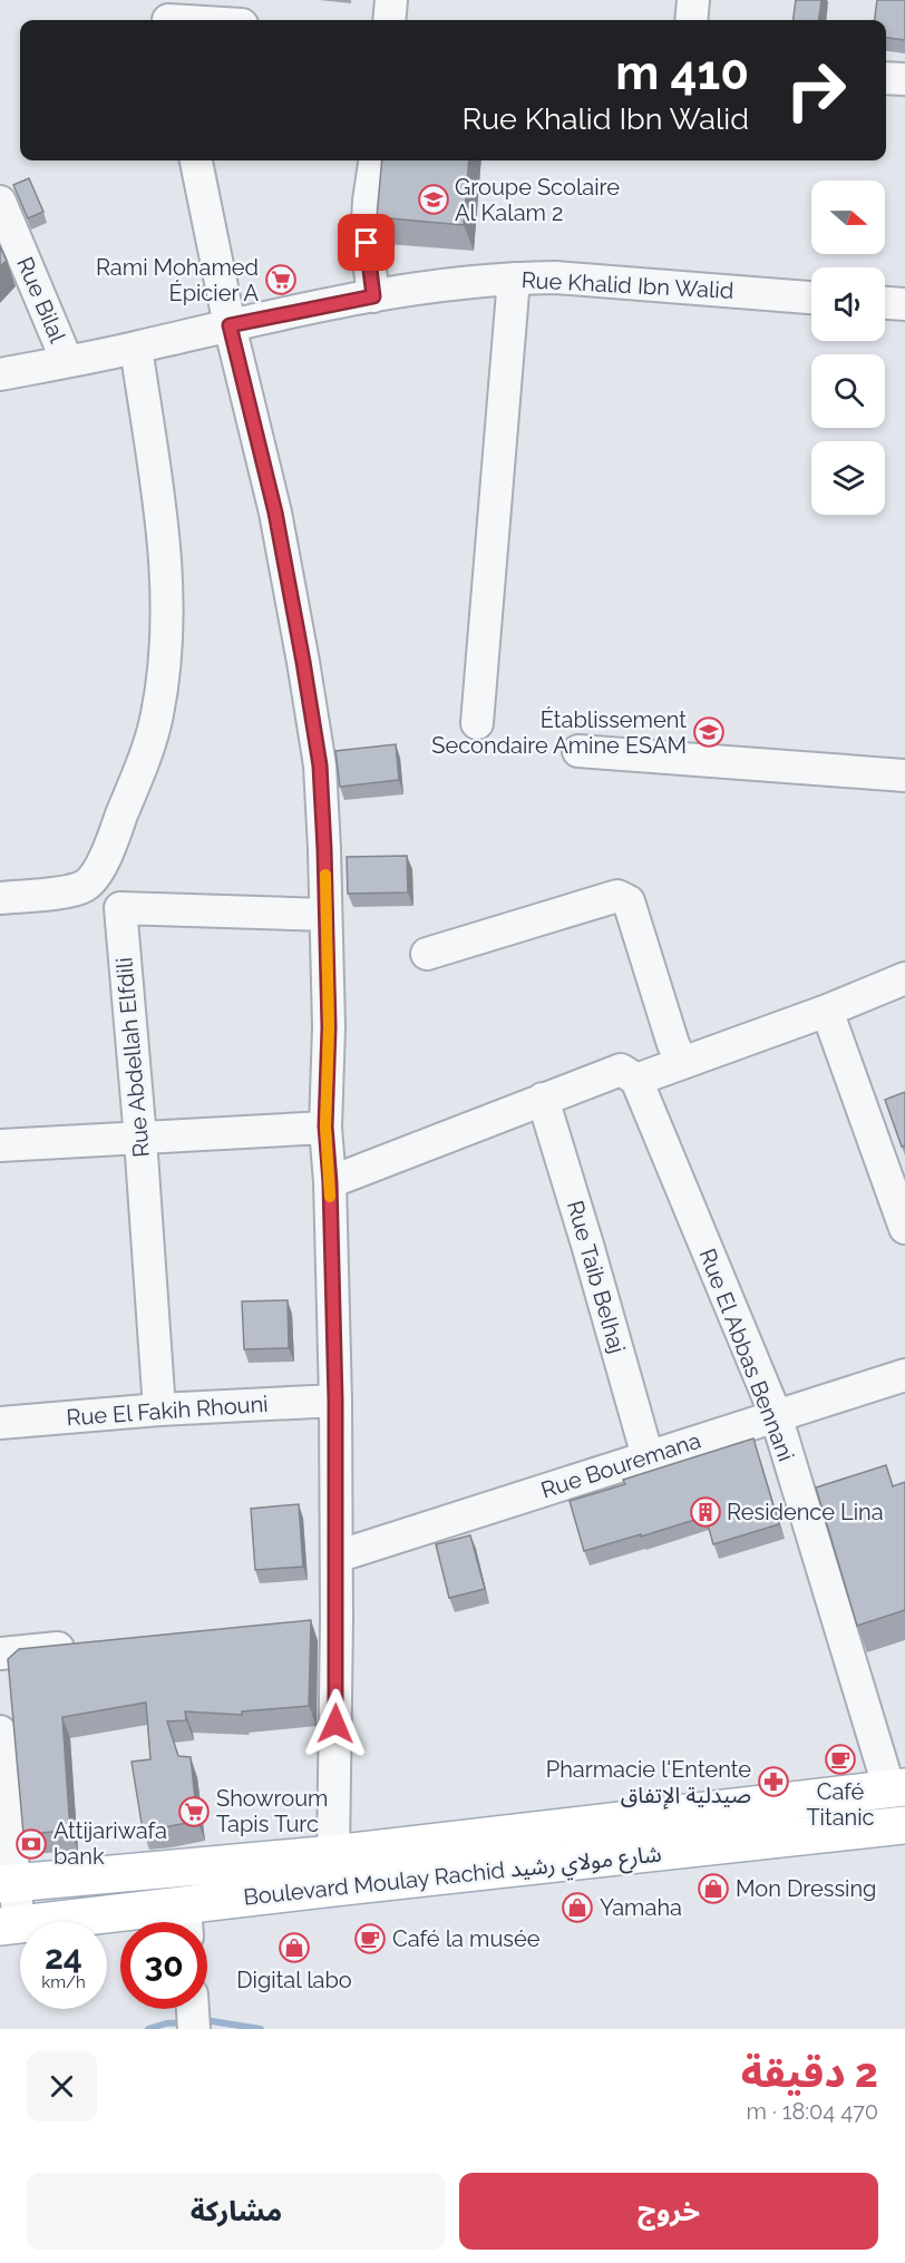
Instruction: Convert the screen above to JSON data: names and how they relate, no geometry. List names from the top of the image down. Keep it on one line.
{"streets":{"main road":["Boulevard Moulay Rachid شارع مولاي رشيد"],"street":["Rue Khalid Ibn Walid","Rue Bilal","Rue Abdellah Elfdili","Rue Taib Belhaj","Rue El Abbas Bennani","Rue El Fakih Rhouni","Rue Bouremana"]},"crossings":[["Rue Khalid Ibn Walid","Rue Bilal"],["Rue Abdellah Elfdili","Rue El Fakih Rhouni"],["Rue Taib Belhaj","Rue Bouremana"],["Rue El Abbas Bennani","Rue Bouremana"],["Rue El Abbas Bennani","Boulevard Moulay Rachid شارع مولاي رشيد"]],"places":{"school or university":["Groupe Scolaire Al Kalam 2","Établissement Secondaire Amine ESAM"],"supermarket":["Rami Mohamed Épicier A","Showroum Tapis Turc"],"building":["Residence Lina"],"cafe":["Café Titanic","Café la musée"],"pharmacy":["Pharmacie l'Entente صيدلية الإتفاق"],"bank":["Attijariwafa bank"],"shop":["Mon Dressing","Yamaha","Digital labo"]},"north":"right","page":{"turn":["410 m","Rue Khalid Ibn Walid"],"speed":"24 km/h","limit":"30","heading":["2 دقيقة","470 m · 18:04"],"buttons":["خروج","مشاركة"]}}
